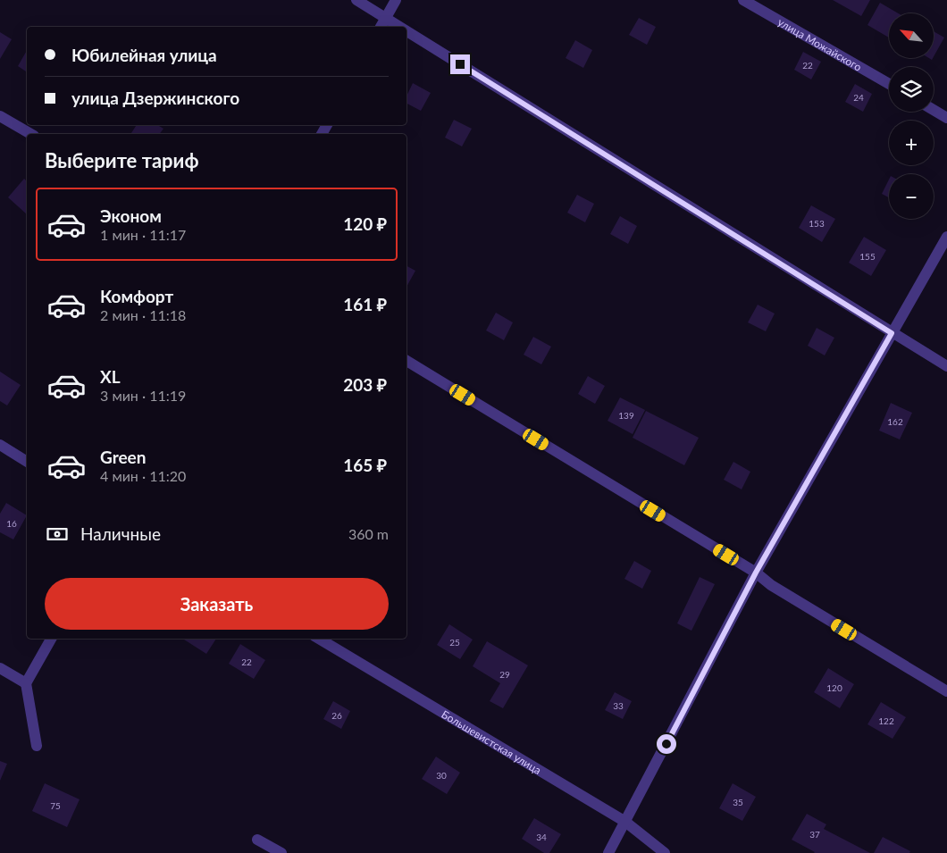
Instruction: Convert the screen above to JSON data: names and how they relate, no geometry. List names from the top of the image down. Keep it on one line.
{"streets":{"street":["улица Можайского","Большевистская улица"]},"house_numbers":["22","24","153","155","139","162","16","25","22","29","120","33","26","122","30","35","75","37","34"],"north":"top left","page":{"map_buttons":["+","−"],"banner":["Юбилейная улица","улица Дзержинского"],"heading":"Выберите тариф","list":[{"name":"Эконом","note":"1 мин · 11:17","value":"120 ₽"},{"name":"Комфорт","note":"2 мин · 11:18","value":"161 ₽"},{"name":"XL","note":"3 мин · 11:19","value":"203 ₽"},{"name":"Green","note":"4 мин · 11:20","value":"165 ₽"}],"pay":["Наличные","360 m"],"buttons":"Заказать"}}
